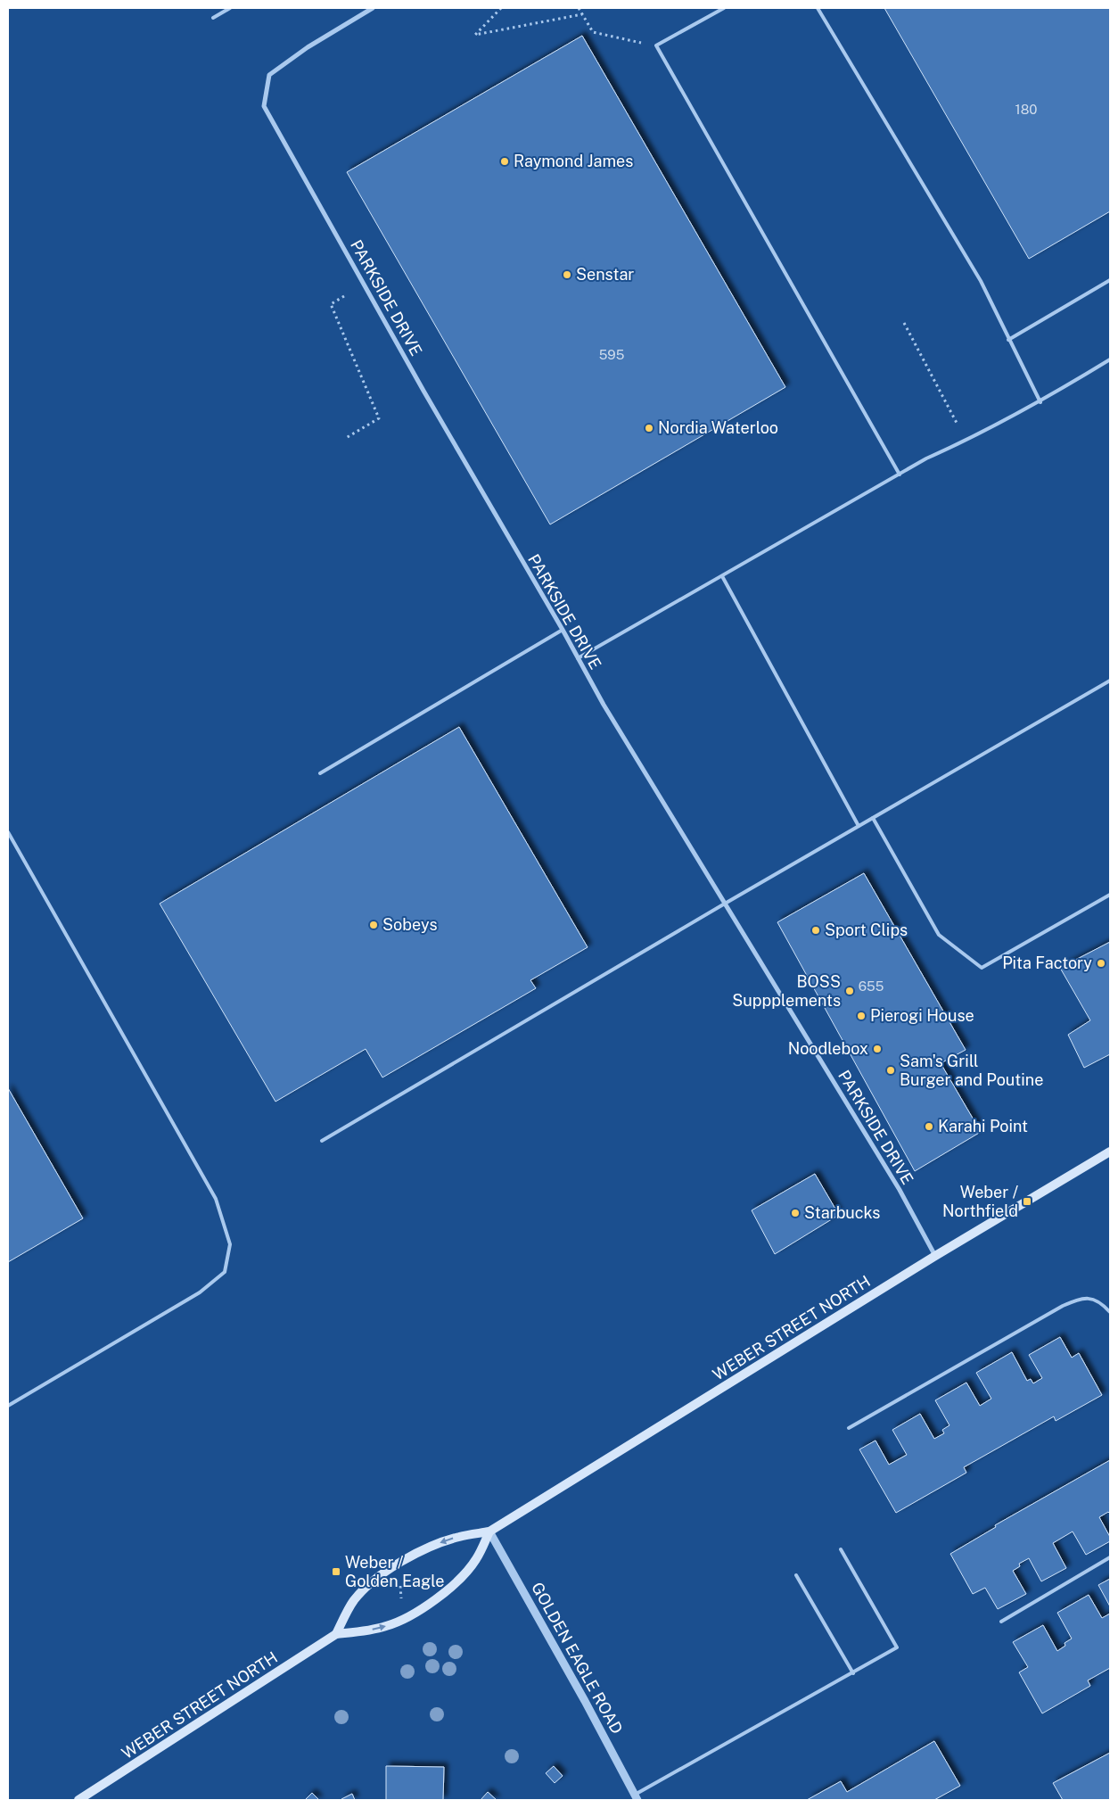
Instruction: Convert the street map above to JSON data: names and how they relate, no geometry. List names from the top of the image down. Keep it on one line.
{"streets":{"main road":["WEBER STREET NORTH"],"street":["PARKSIDE DRIVE","GOLDEN EAGLE ROAD"]},"crossings":[["PARKSIDE DRIVE","WEBER STREET NORTH"],["WEBER STREET NORTH","GOLDEN EAGLE ROAD"]],"places":{"other":["Raymond James","Senstar","Nordia Waterloo","Sobeys","Sport Clips","Pita Factory","BOSS Suppplements","Pierogi House","Noodlebox","Sam's Grill Burger and Poutine","Karahi Point","Starbucks"],"transit":["Weber / Northfield","Weber / Golden Eagle"]},"house_numbers":["180","595","655"]}
